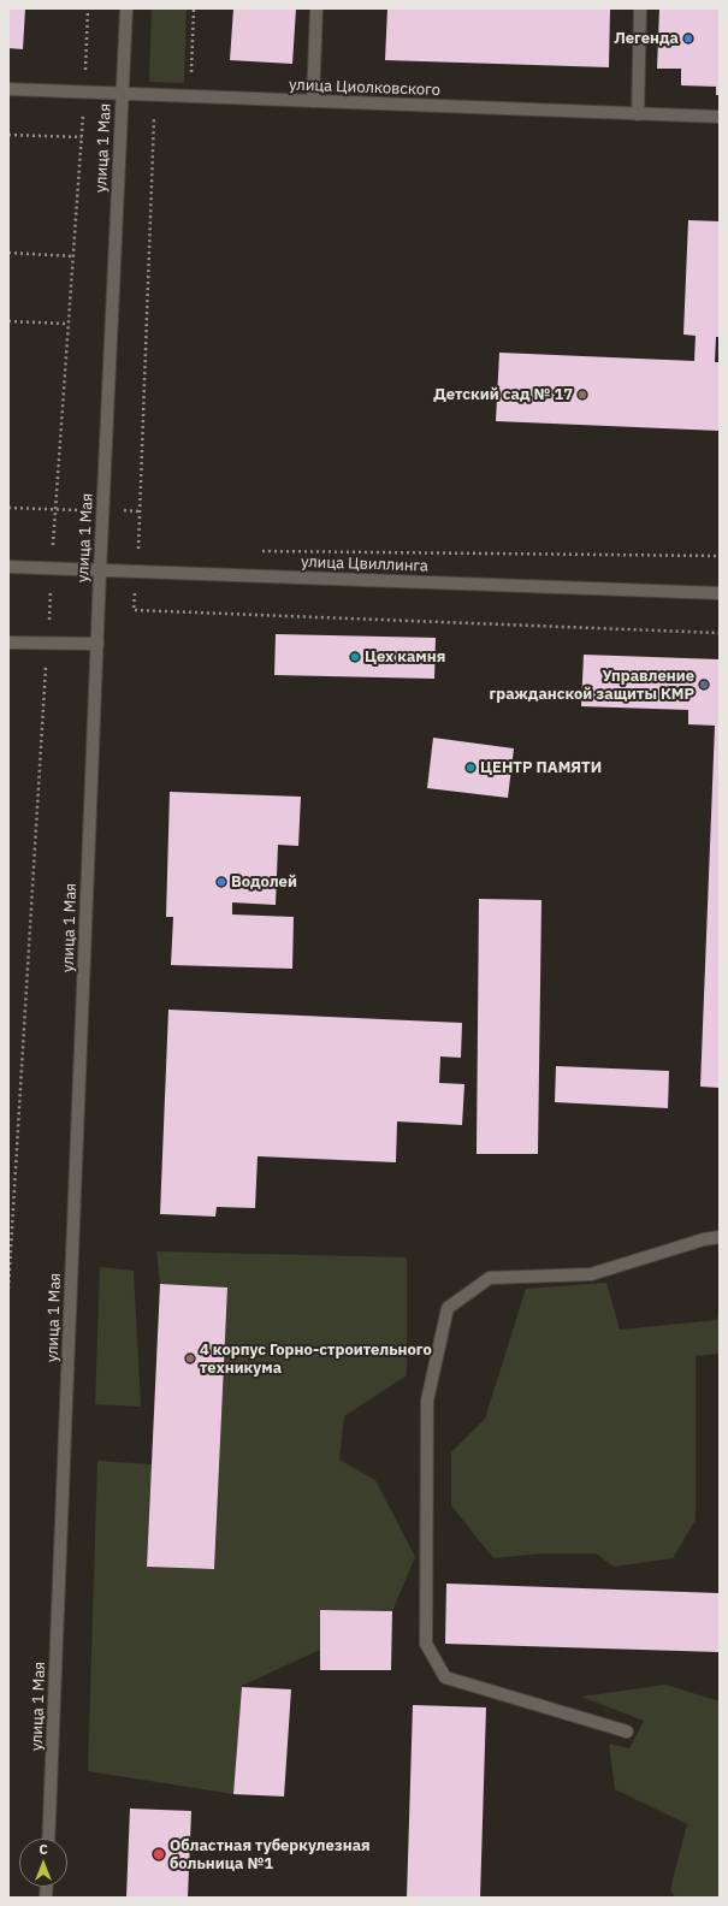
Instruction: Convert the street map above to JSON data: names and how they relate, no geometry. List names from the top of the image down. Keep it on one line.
{"streets":{"street":["улица Циолковского","улица 1 Мая","улица Цвиллинга"]},"crossings":[["улица Циолковского","улица 1 Мая"],["улица 1 Мая","улица Цвиллинга"]],"places":["Легенда","Детский сад № 17","Цех камня","Управление гражданской защиты КМР","ЦЕНТР ПАМЯТИ","Водолей","4 корпус Горно-строительного техникума","Областная туберкулезная больница №1"],"north":"top"}
